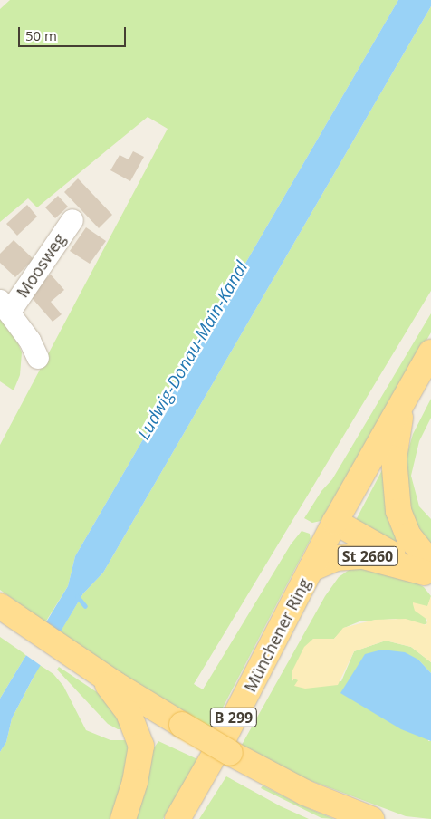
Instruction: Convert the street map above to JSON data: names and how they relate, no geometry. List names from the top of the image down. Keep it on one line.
{"streets":{"main road":["St 2660","Münchener Ring","B 299"],"street":["Moosweg"]},"crossings":[["St 2660","Münchener Ring"],["St 2660","B 299"],["Münchener Ring","B 299"]],"water":["Ludwig-Donau-Main-Kanal"],"scale_bar":"50 m"}
